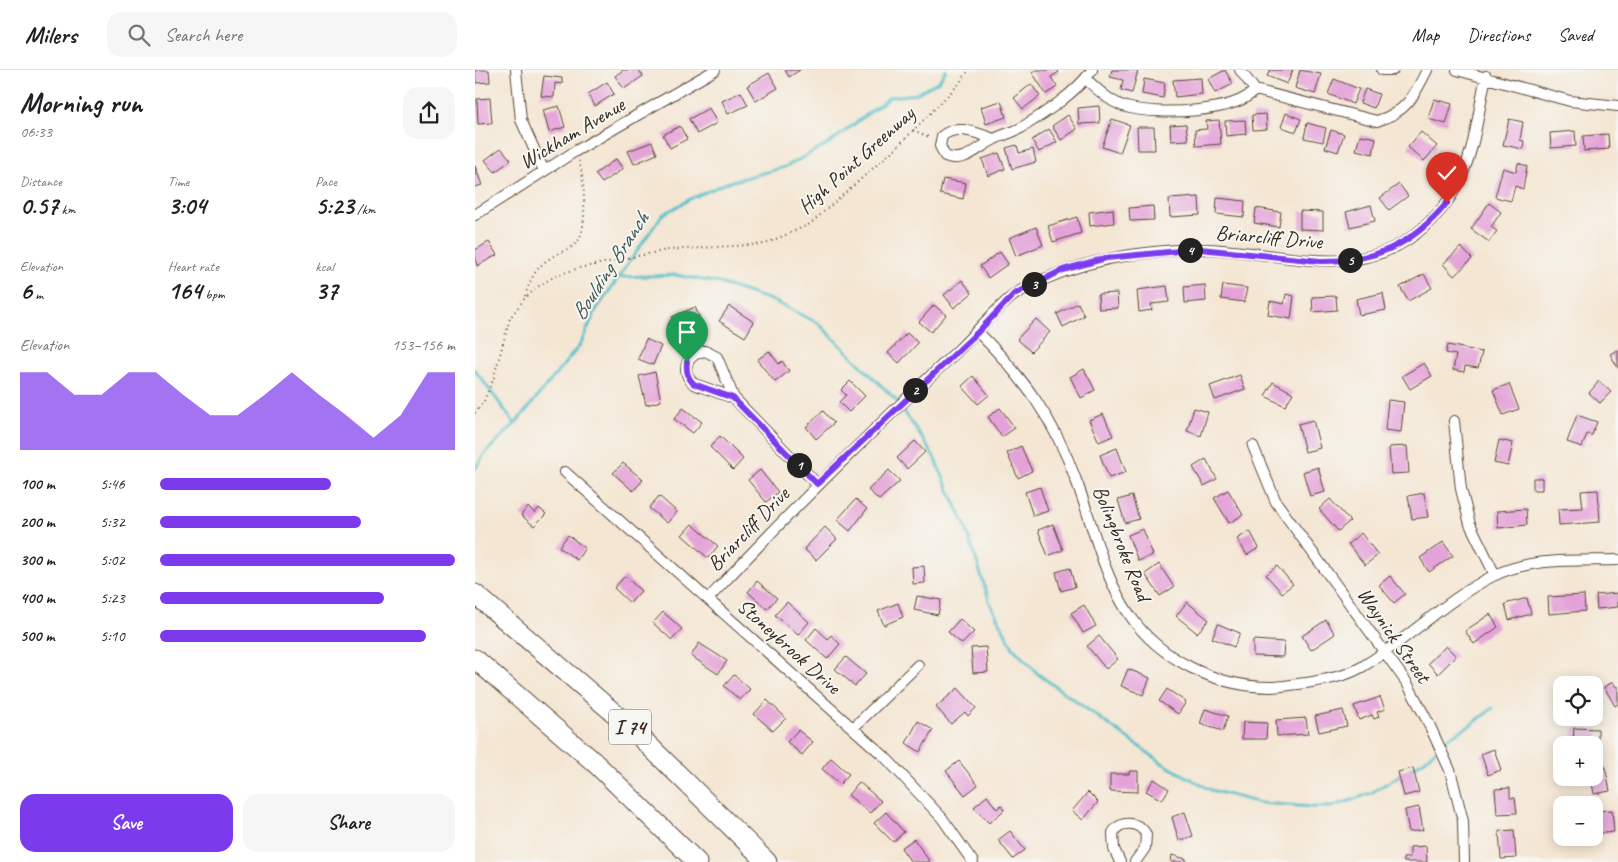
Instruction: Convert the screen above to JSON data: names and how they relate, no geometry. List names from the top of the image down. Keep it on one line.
{"streets":{"highway":["I 74"],"street":["Wickham Avenue","Briarcliff Drive","Bolingbroke Road","Waynick Street","Stoneybrook Drive"],"path":["High Point Greenway"]},"crossings":[["Briarcliff Drive","Bolingbroke Road"],["Briarcliff Drive","Stoneybrook Drive"],["Bolingbroke Road","Waynick Street"]],"water":["Boulding Branch"],"page":{"header":"Milers","search":"Search here","nav":["Map","Directions","Saved"],"heading":["Morning run","06:33"],"stats":[["Distance","0.57 km"],["Time","3:04"],["Pace","5:23 /km"],["Elevation","6 m"],["Heart rate","164 bpm"],["kcal","37"]],"pins":["4","5","3","2","1"],"chart":["Elevation","153–156 m"],"list":[{"name":"100 m","note":"5:46"},{"name":"200 m","note":"5:32"},{"name":"300 m","note":"5:02"},{"name":"400 m","note":"5:23"},{"name":"500 m","note":"5:10"}],"map_buttons":["+","−"],"buttons":["Save","Share"]}}
